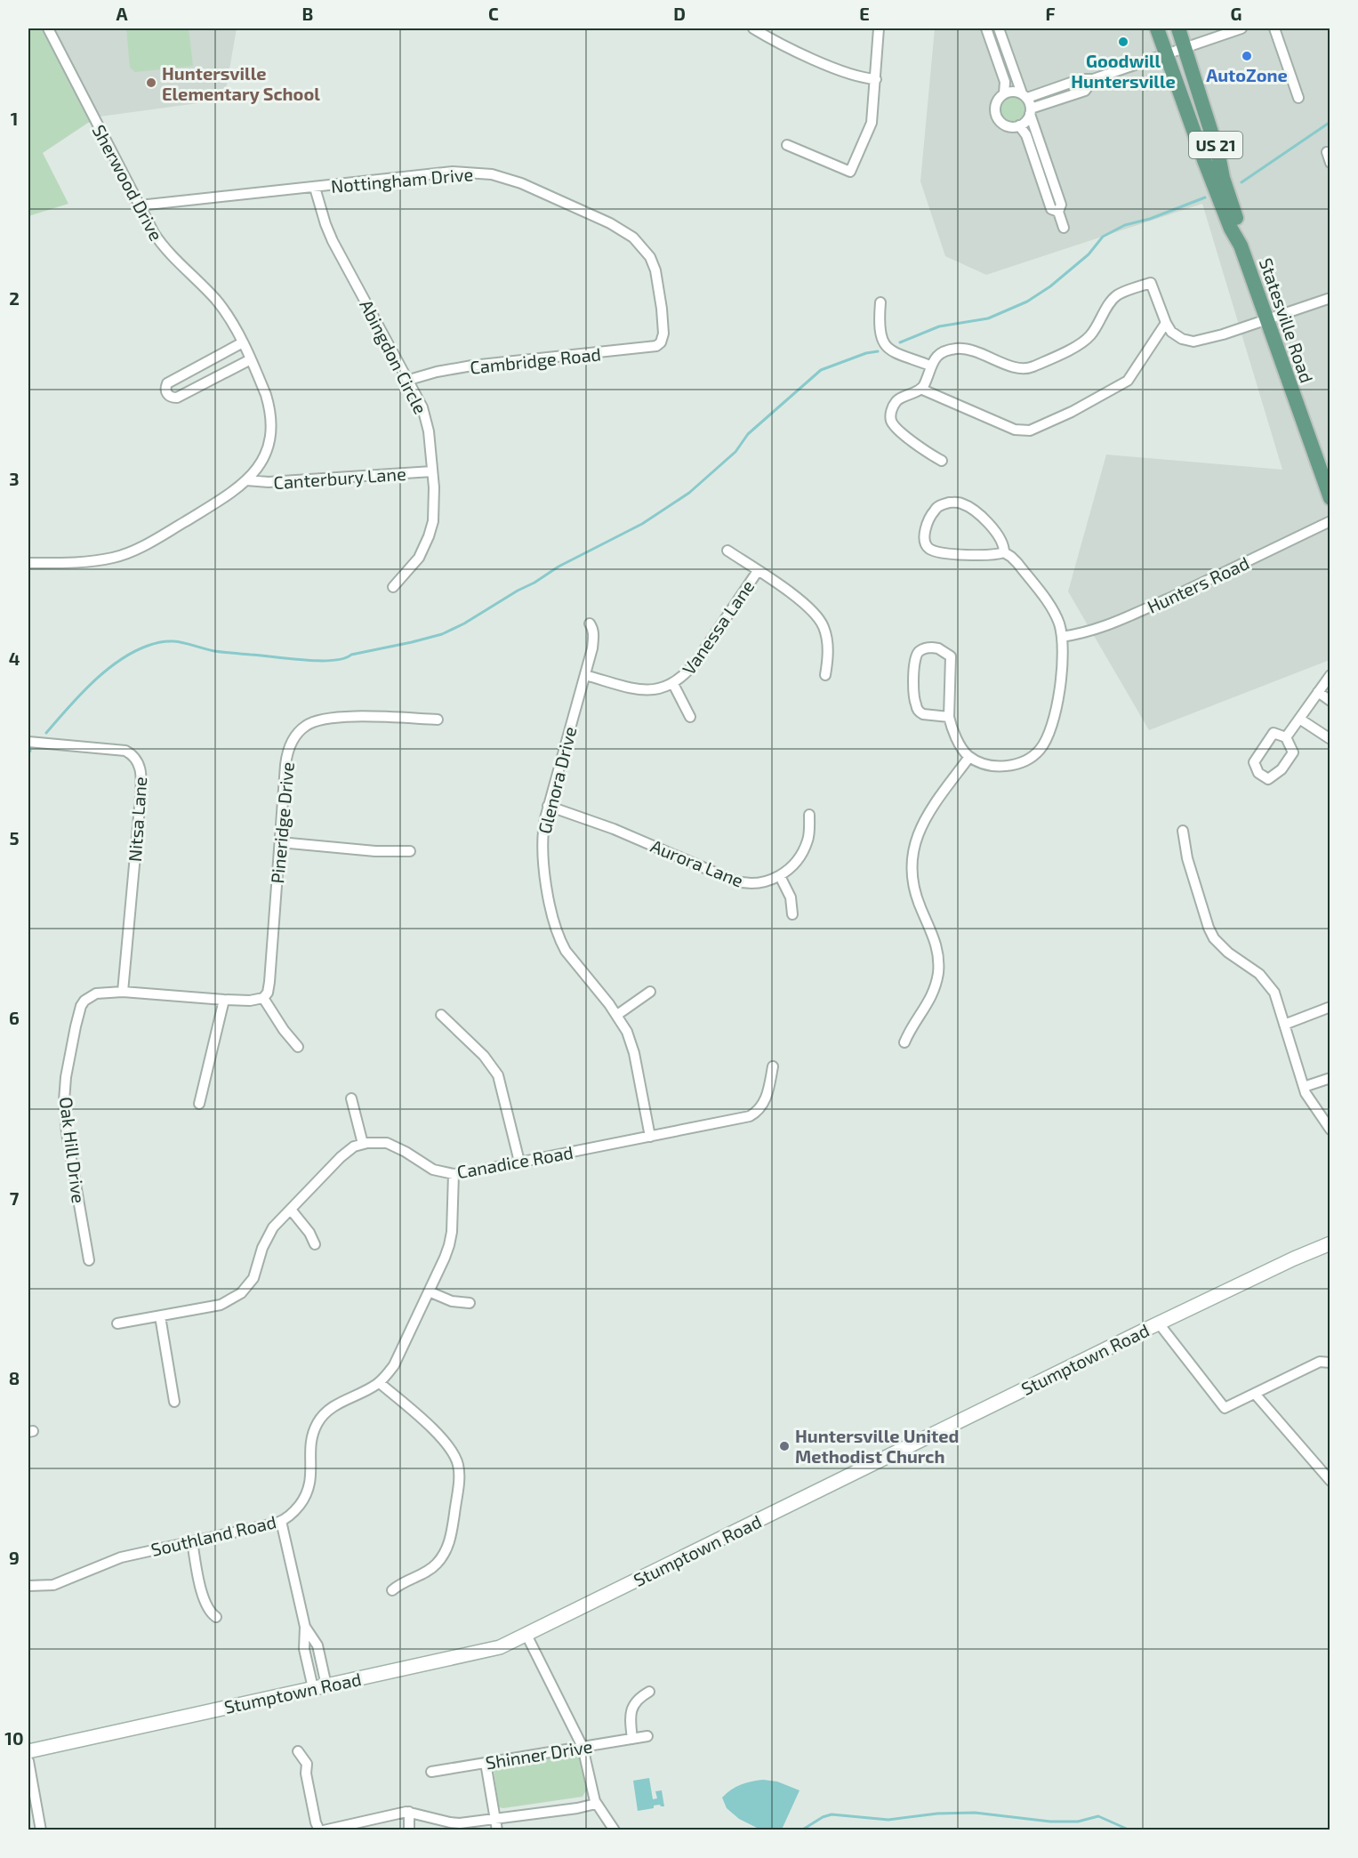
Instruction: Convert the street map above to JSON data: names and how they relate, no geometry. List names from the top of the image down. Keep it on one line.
{"streets":{"main road":["US 21","Statesville Road"],"street":["Nottingham Drive","Sherwood Drive","Abingdon Circle","Cambridge Road","Canterbury Lane","Hunters Road","Vanessa Lane","Glenora Drive","Nitsa Lane","Pineridge Drive","Aurora Lane","Oak Hill Drive","Canadice Road","Stumptown Road","Southland Road","Shinner Drive"]},"crossings":[["Nottingham Drive","Sherwood Drive"],["Nottingham Drive","Abingdon Circle"],["Nottingham Drive","Cambridge Road"],["Sherwood Drive","Canterbury Lane"],["Abingdon Circle","Cambridge Road"],["Abingdon Circle","Canterbury Lane"],["Vanessa Lane","Glenora Drive"],["Glenora Drive","Aurora Lane"],["Glenora Drive","Canadice Road"],["Nitsa Lane","Oak Hill Drive"],["Pineridge Drive","Oak Hill Drive"],["Canadice Road","Southland Road"]],"places":["Goodwill Huntersville","AutoZone","Huntersville Elementary School","Huntersville United Methodist Church"],"grid":{"columns":["A","B","C","D","E","F","G"],"rows":["1","2","3","4","5","6","7","8","9","10"]}}
